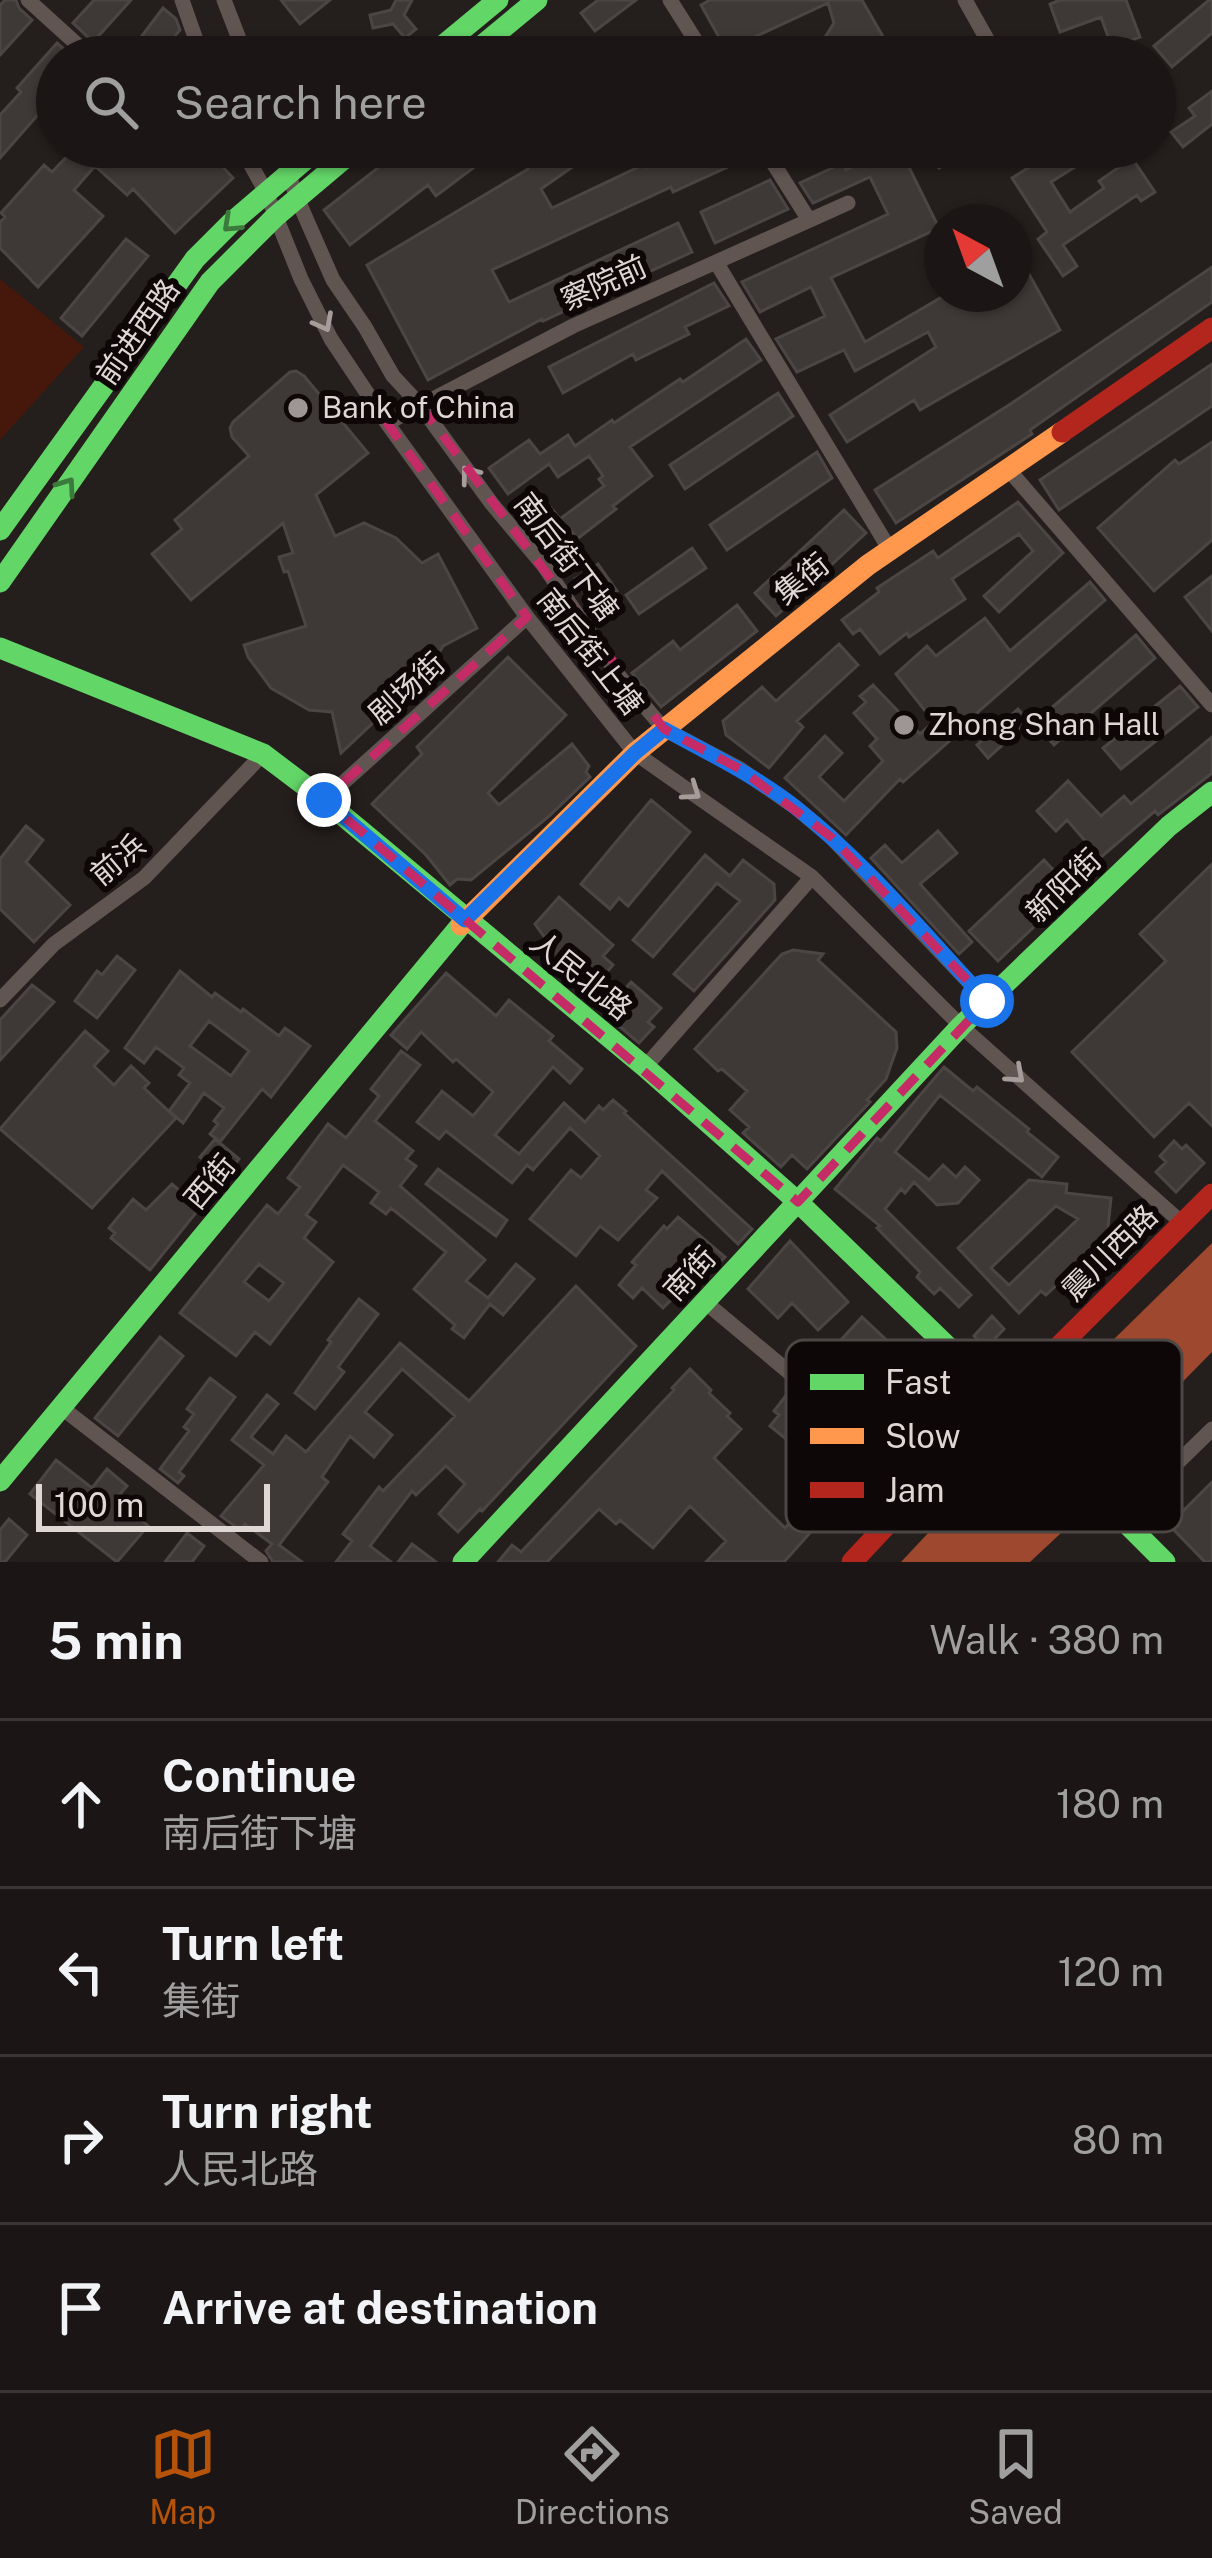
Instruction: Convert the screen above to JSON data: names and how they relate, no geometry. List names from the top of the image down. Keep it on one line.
{"streets":{"street":["察院前","前进西路","南后街下塘","集街","南后街上塘","剧场街","前浜","新阳街","人民北路","西街","震川西路","南街"]},"crossings":[["察院前","南后街下塘"],["察院前","南后街上塘"],["前进西路","南后街下塘"],["前进西路","南后街上塘"],["南后街下塘","集街"],["南后街下塘","新阳街"],["集街","南后街上塘"],["集街","人民北路"],["集街","西街"],["南后街上塘","剧场街"],["南后街上塘","新阳街"],["南后街上塘","震川西路"],["南后街上塘","南街"],["剧场街","人民北路"],["前浜","人民北路"],["新阳街","南街"],["人民北路","西街"],["人民北路","南街"]],"one_way":["南后街下塘","南后街上塘"],"places":["Bank of China","Zhong Shan Hall"],"legend":["Fast","Slow","Jam"],"scale_bar":"100 m","north":"top left","page":{"search":"Search here","scale":"100 m","heading":["5 min","Walk · 380 m"],"list":[["Continue","南后街下塘","180 m"],["Turn left","集街","120 m"],["Turn right","人民北路","80 m"],"Arrive at destination"],"nav":["Map","Directions","Saved"]}}
